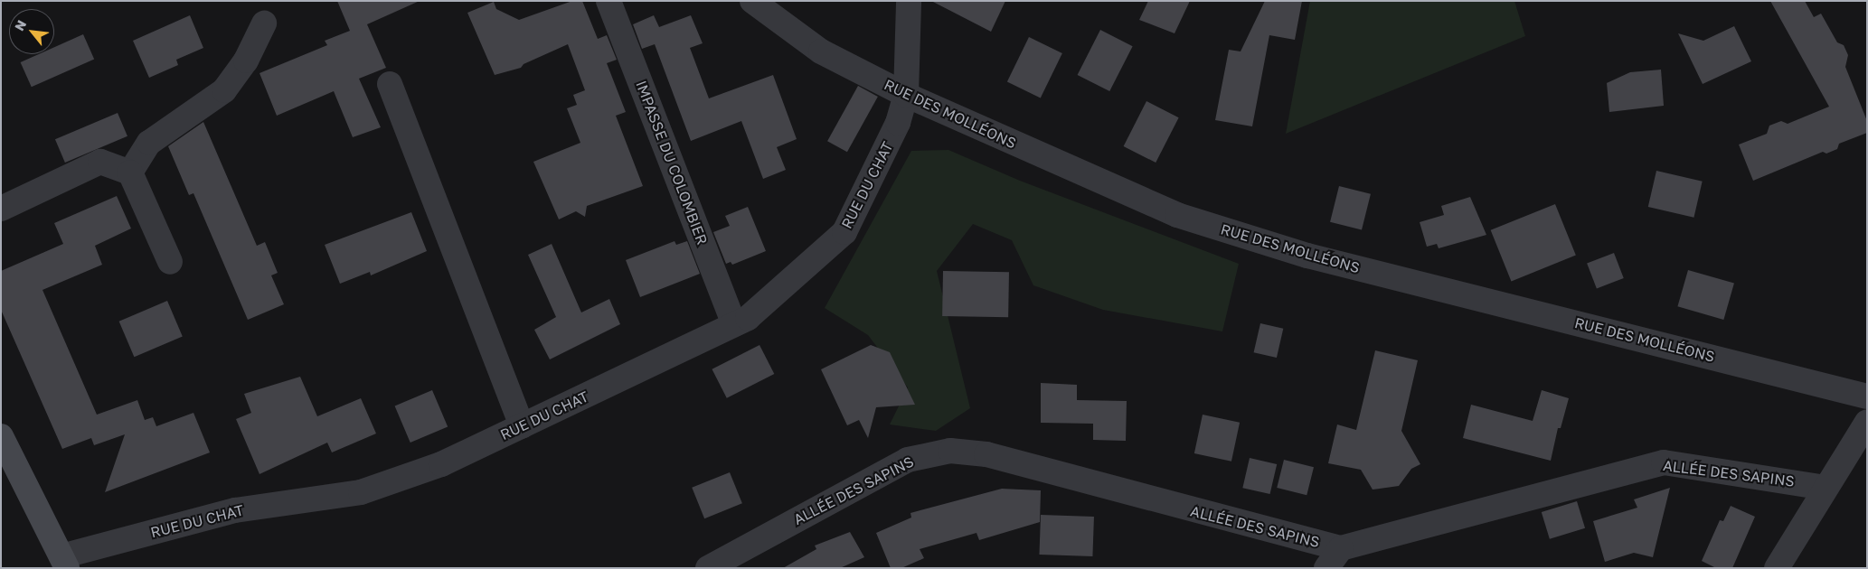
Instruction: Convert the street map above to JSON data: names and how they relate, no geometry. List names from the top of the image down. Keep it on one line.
{"streets":{"street":["RUE DES MOLLÉONS","IMPASSE DU COLOMBIER","RUE DU CHAT","ALLÉE DES SAPINS"]},"crossings":[["RUE DES MOLLÉONS","RUE DU CHAT"],["IMPASSE DU COLOMBIER","RUE DU CHAT"]],"north":"top left"}
